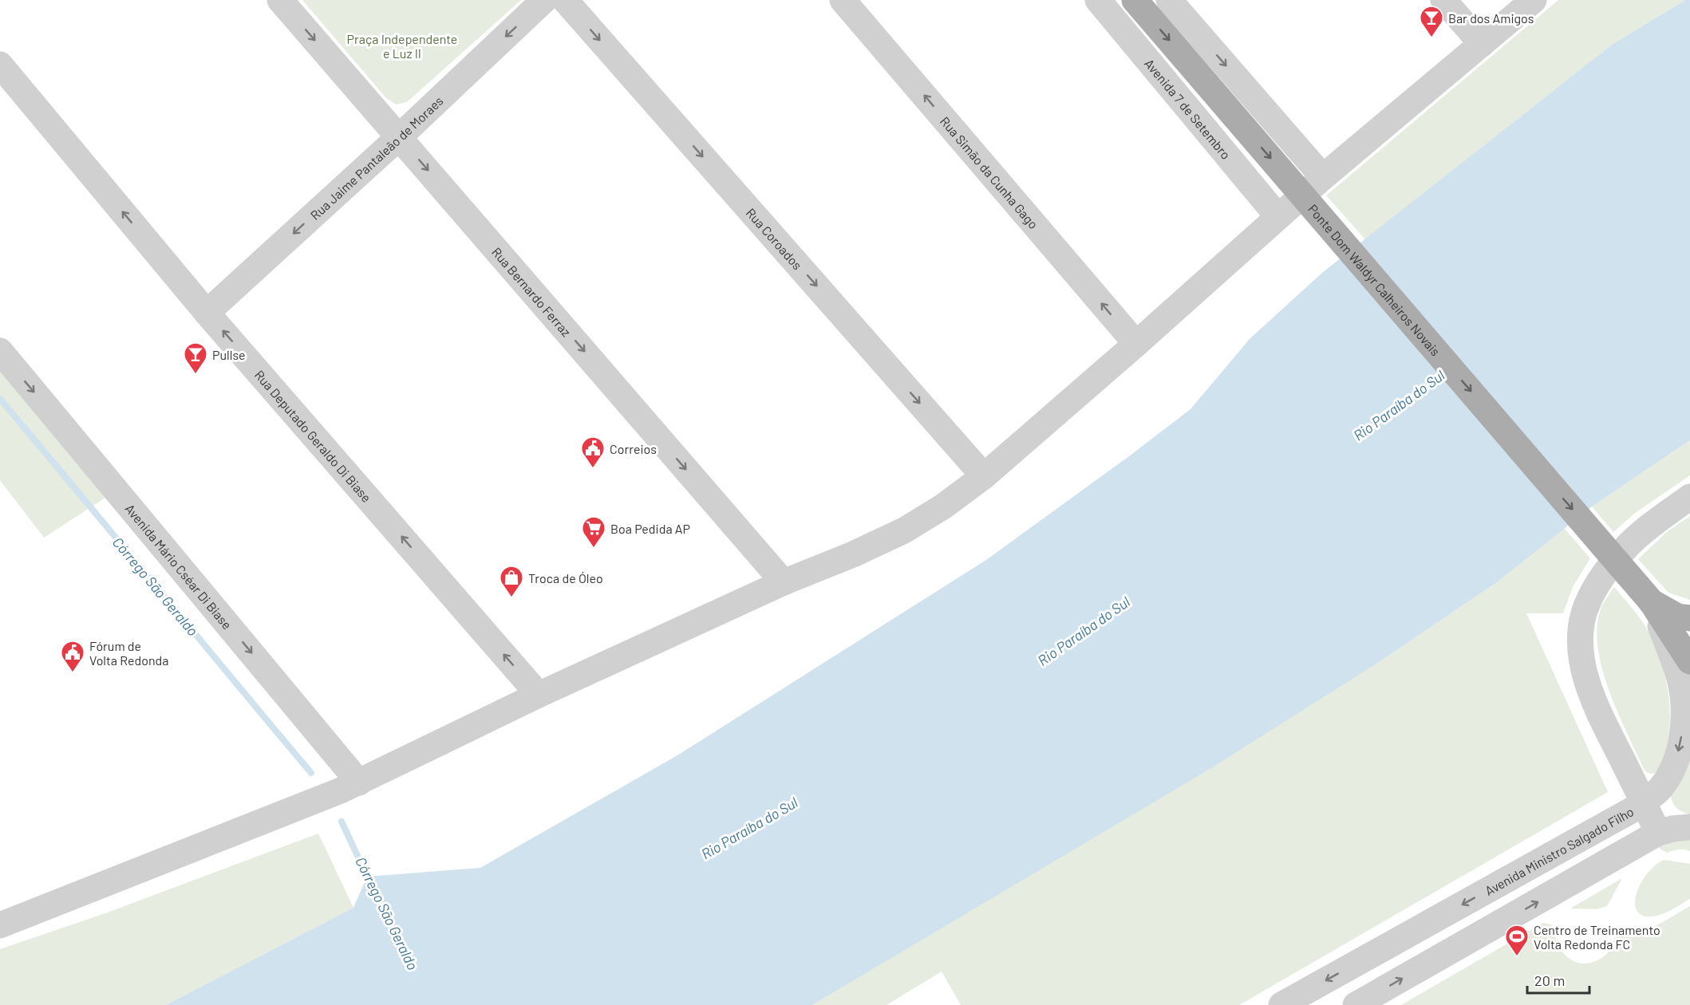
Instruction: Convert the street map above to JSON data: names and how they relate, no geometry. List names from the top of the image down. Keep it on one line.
{"streets":{"main road":["Ponte Dom Waldyr Calheiros Novais"],"street":["Avenida 7 de Setembro","Rua Jaime Pantaleão de Moraes","Rua Simão da Cunha Gago","Rua Coroados","Rua Bernardo Ferraz","Rua Deputado Geraldo Di Biase","Avenida Mário Cséar Di Biase","Avenida Ministro Salgado Filho"]},"crossings":[["Rua Jaime Pantaleão de Moraes","Rua Bernardo Ferraz"],["Rua Jaime Pantaleão de Moraes","Rua Deputado Geraldo Di Biase"],["Ponte Dom Waldyr Calheiros Novais","Avenida Ministro Salgado Filho"]],"one_way":["Rua Jaime Pantaleão de Moraes","Rua Simão da Cunha Gago","Rua Coroados","Ponte Dom Waldyr Calheiros Novais","Rua Bernardo Ferraz","Rua Deputado Geraldo Di Biase","Avenida Mário Cséar Di Biase"],"water":["Rio Paraíba do Sul","Córrego São Geraldo"],"parks":["Praça Independente e Luz II"],"places":{"bar":["Bar dos Amigos","Pullse"],"public building":["Correios","Fórum de Volta Redonda"],"supermarket":["Boa Pedida AP"],"shop":["Troca de Óleo"],"sports":["Centro de Treinamento Volta Redonda FC"]},"scale_bar":"20 m"}
